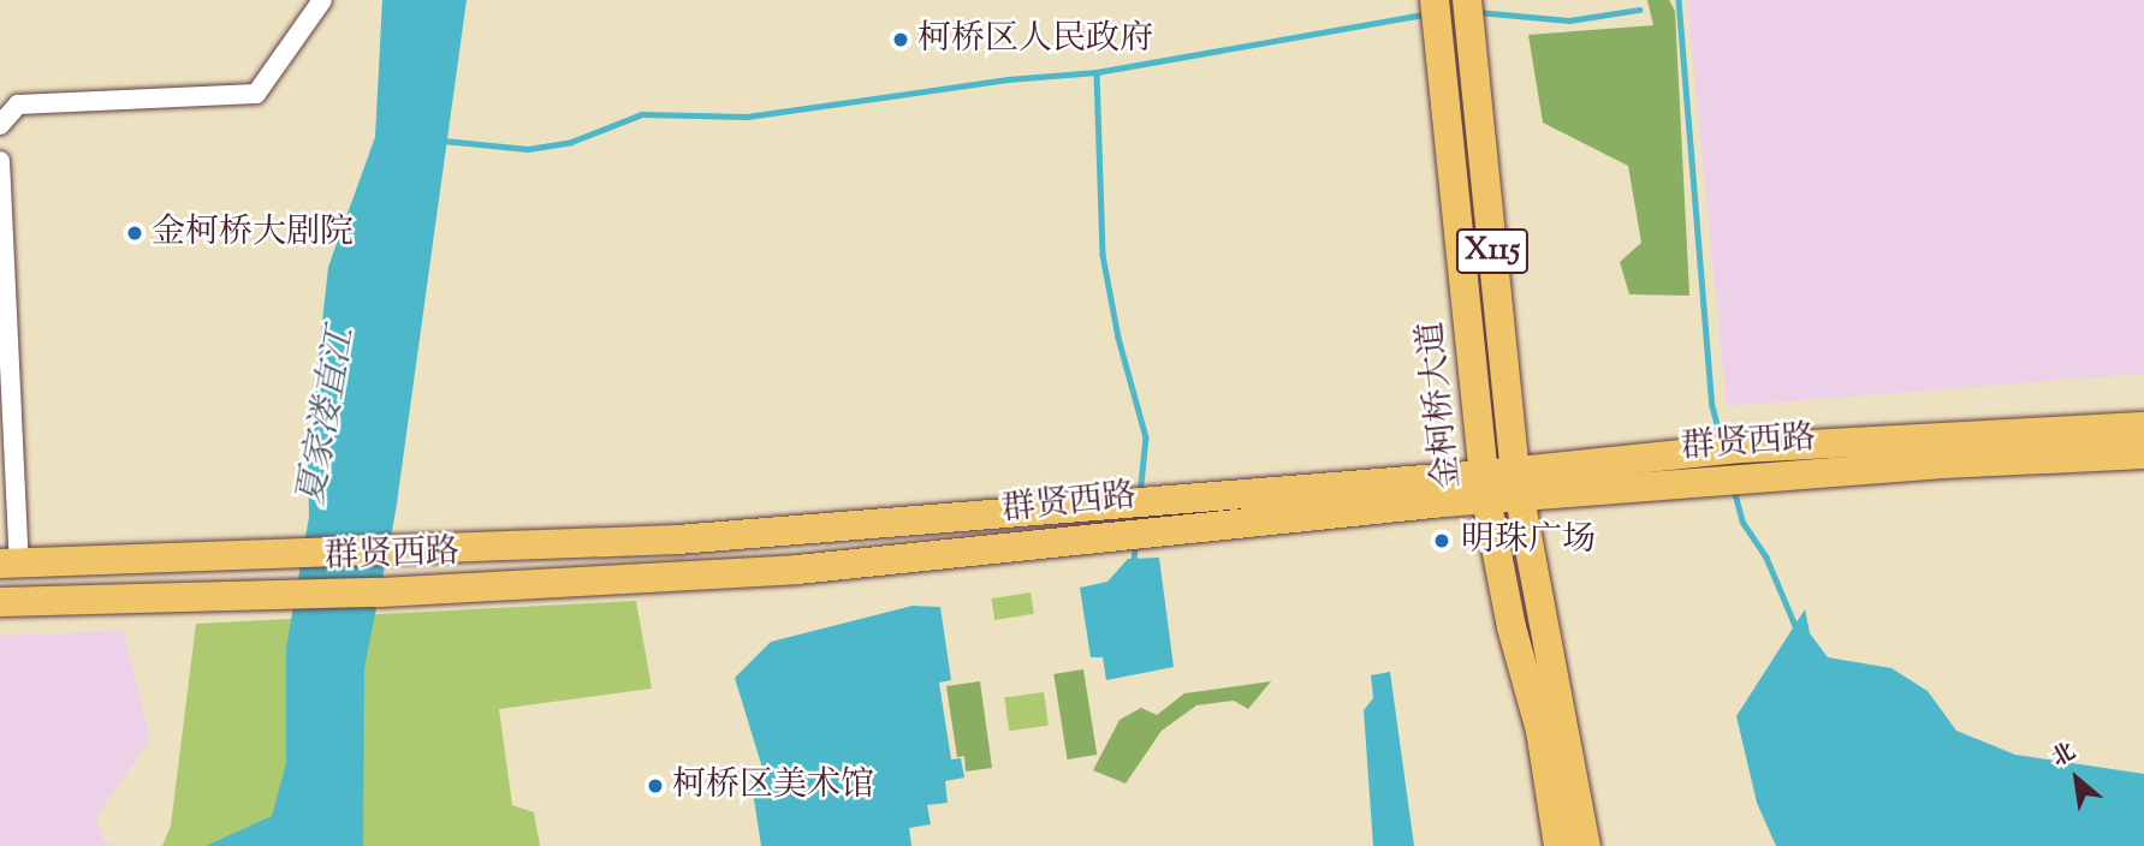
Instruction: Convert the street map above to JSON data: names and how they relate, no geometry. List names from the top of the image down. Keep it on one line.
{"streets":{"main road":["X115","金柯桥大道","群贤西路"]},"crossings":[["金柯桥大道","群贤西路"]],"water":["夏家溇直江"],"places":["柯桥区人民政府","金柯桥大剧院","明珠广场","柯桥区美术馆"],"north":"top left"}
